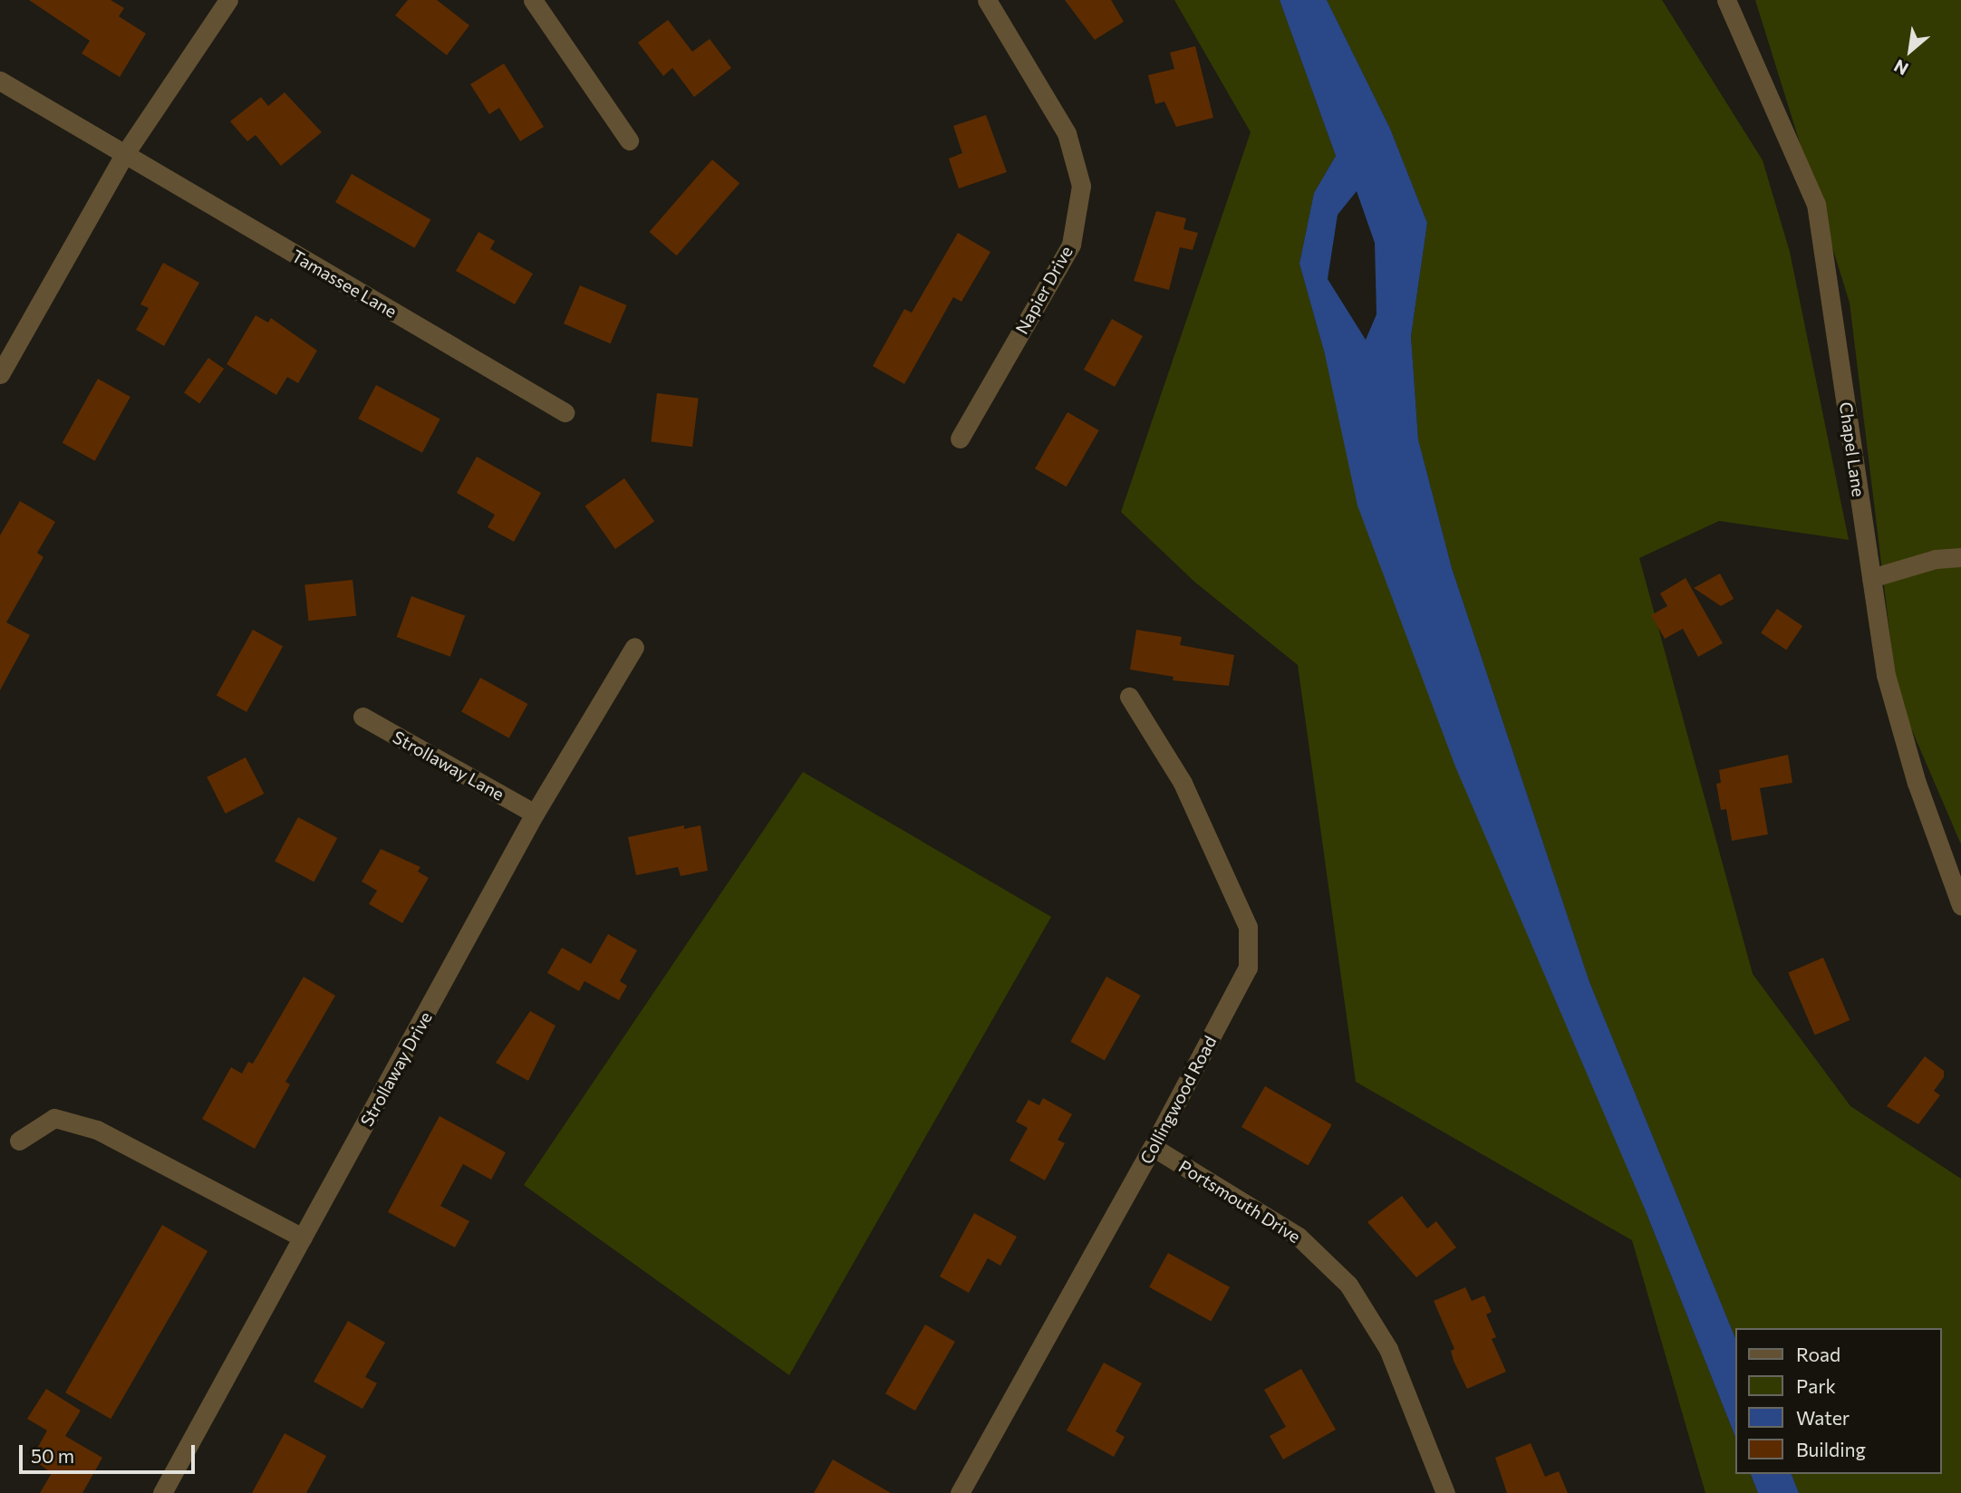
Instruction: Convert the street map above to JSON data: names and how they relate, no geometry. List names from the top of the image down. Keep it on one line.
{"streets":{"street":["Tamassee Lane","Napier Drive","Chapel Lane","Strollaway Lane","Strollaway Drive","Collingwood Road","Portsmouth Drive"]},"crossings":[["Strollaway Lane","Strollaway Drive"],["Collingwood Road","Portsmouth Drive"]],"legend":["Road","Park","Water","Building"],"scale_bar":"50 m","north":"bottom left"}
